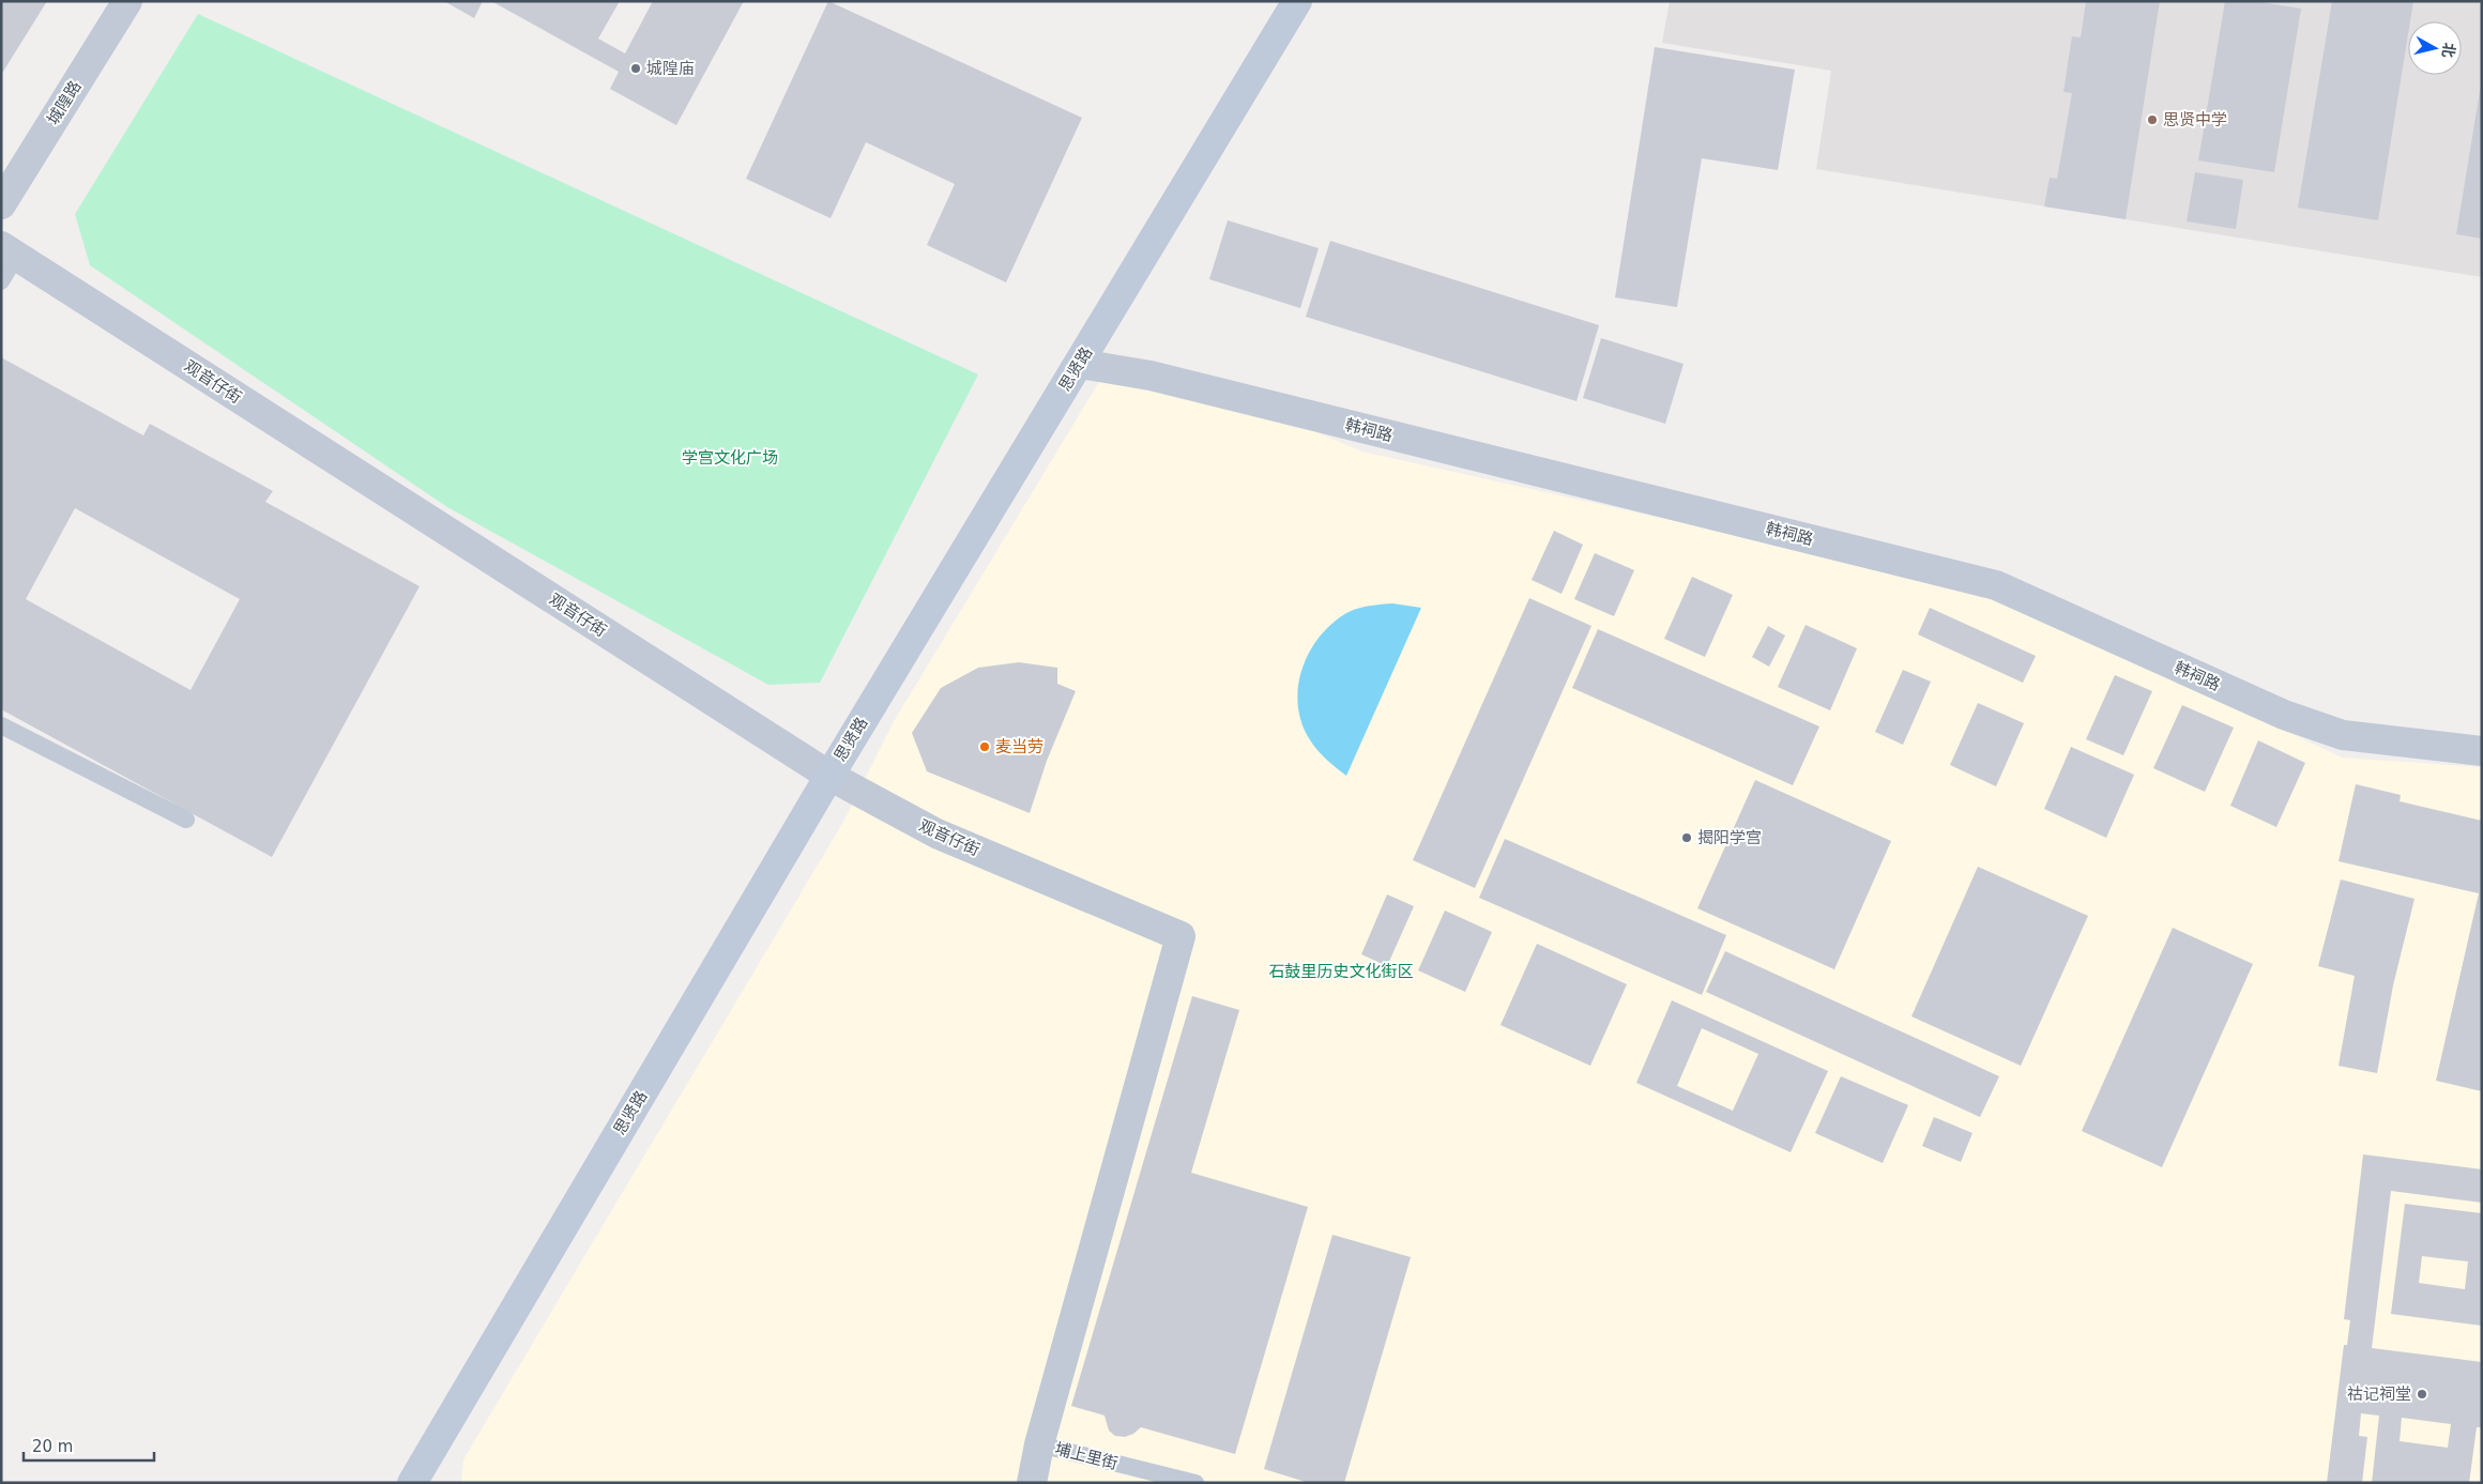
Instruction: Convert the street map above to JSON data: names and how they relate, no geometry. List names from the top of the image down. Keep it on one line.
{"streets":{"street":["城隍路","思贤路","观音仔街","韩祠路"],"lane":["埔上里街"]},"crossings":[["思贤路","观音仔街"],["思贤路","韩祠路"],["观音仔街","埔上里街"]],"parks":["学宫文化广场","石鼓里历史文化街区"],"places":["城隍庙","思贤中学","麦当劳","揭阳学宫","祜记祠堂"],"scale_bar":"20 m","north":"right"}
